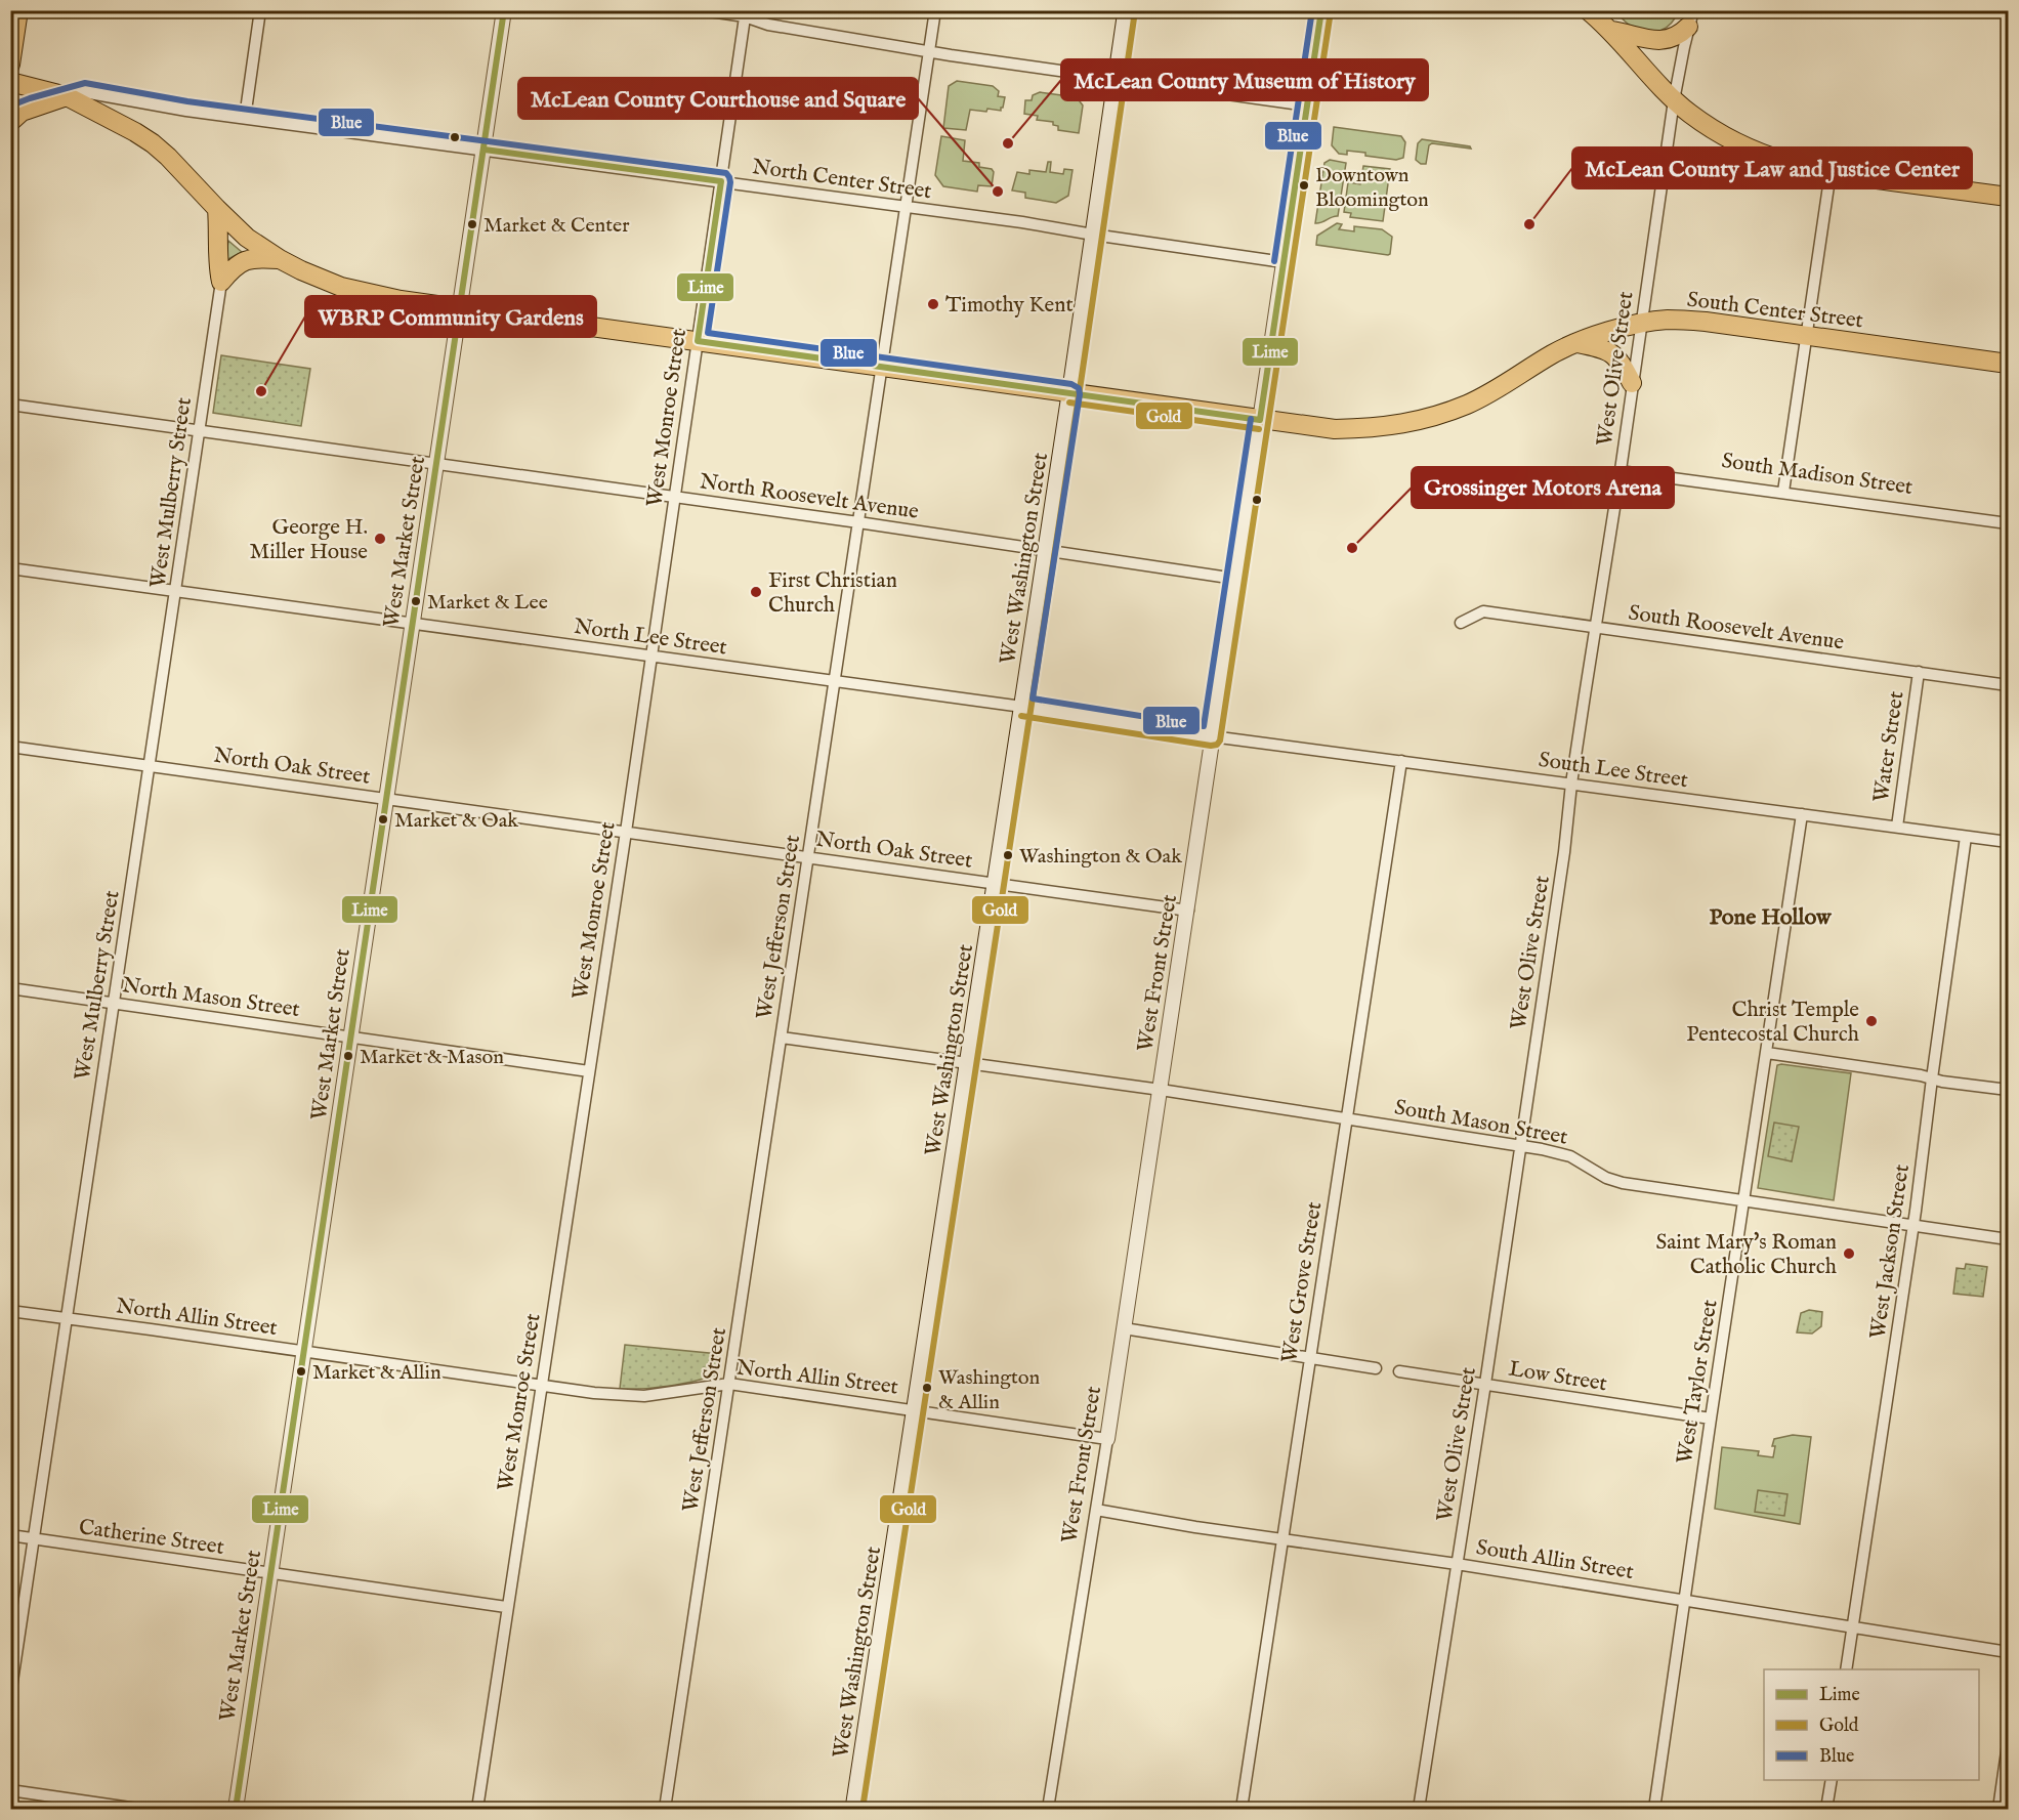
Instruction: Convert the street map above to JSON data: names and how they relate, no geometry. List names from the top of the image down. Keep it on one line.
{"streets":{"main road":["South Center Street","West Washington Street"],"street":["North Center Street","West Olive Street","West Monroe Street","South Madison Street","West Mulberry Street","North Roosevelt Avenue","West Market Street","South Roosevelt Avenue","North Lee Street","Water Street","North Oak Street","South Lee Street","West Jefferson Street","West Front Street","North Mason Street","South Mason Street","West Jackson Street","West Grove Street","North Allin Street","Low Street","West Taylor Street","Catherine Street","South Allin Street"]},"crossings":[["North Center Street","West Monroe Street"],["North Center Street","West Market Street"],["North Center Street","West Washington Street"],["North Center Street","West Jefferson Street"],["North Center Street","West Front Street"],["South Center Street","West Olive Street"],["South Center Street","West Front Street"],["West Olive Street","South Madison Street"],["West Olive Street","South Roosevelt Avenue"],["West Olive Street","South Lee Street"],["West Olive Street","South Mason Street"],["West Olive Street","Low Street"],["West Olive Street","South Allin Street"],["West Monroe Street","North Roosevelt Avenue"],["West Monroe Street","North Lee Street"],["West Monroe Street","North Oak Street"],["West Monroe Street","North Mason Street"],["West Monroe Street","North Allin Street"],["West Monroe Street","Catherine Street"],["West Mulberry Street","North Roosevelt Avenue"],["West Mulberry Street","North Lee Street"],["West Mulberry Street","North Oak Street"],["West Mulberry Street","North Mason Street"],["West Mulberry Street","North Allin Street"],["West Mulberry Street","Catherine Street"],["North Roosevelt Avenue","West Market Street"],["North Roosevelt Avenue","West Washington Street"],["North Roosevelt Avenue","West Jefferson Street"],["North Roosevelt Avenue","West Front Street"],["West Market Street","North Lee Street"],["West Market Street","North Oak Street"],["West Market Street","North Mason Street"],["West Market Street","North Allin Street"],["West Market Street","Catherine Street"],["West Washington Street","North Lee Street"],["West Washington Street","North Oak Street"],["West Washington Street","North Allin Street"],["South Roosevelt Avenue","Water Street"],["North Lee Street","South Lee Street"],["North Lee Street","West Jefferson Street"],["North Lee Street","West Front Street"],["Water Street","South Lee Street"],["North Oak Street","West Jefferson Street"],["North Oak Street","West Front Street"],["South Lee Street","West Front Street"],["South Lee Street","West Jackson Street"],["South Lee Street","West Grove Street"],["South Lee Street","West Taylor Street"],["West Jefferson Street","North Allin Street"],["West Front Street","South Mason Street"],["West Front Street","North Allin Street"],["West Front Street","South Allin Street"],["South Mason Street","West Jackson Street"],["South Mason Street","West Grove Street"],["South Mason Street","West Taylor Street"],["West Jackson Street","South Allin Street"],["West Grove Street","South Allin Street"],["Low Street","West Taylor Street"],["West Taylor Street","South Allin Street"]],"districts":["Pone Hollow"],"places":["McLean County Museum of History","Downtown Bloomington","McLean County Courthouse and Square","Market & Center","McLean County Law and Justice Center","Timothy Kent","WBRP Community Gardens","George H. Miller House","Grossinger Motors Arena","First Christian Church","Market & Lee","Market & Oak","Washington & Oak","Christ Temple Pentecostal Church","Market & Mason","Saint Mary's Roman Catholic Church","Market & Allin","Washington & Allin"],"lines":["transit line Lime","transit line Blue","transit line Gold"],"legend":["Lime","Gold","Blue"]}
